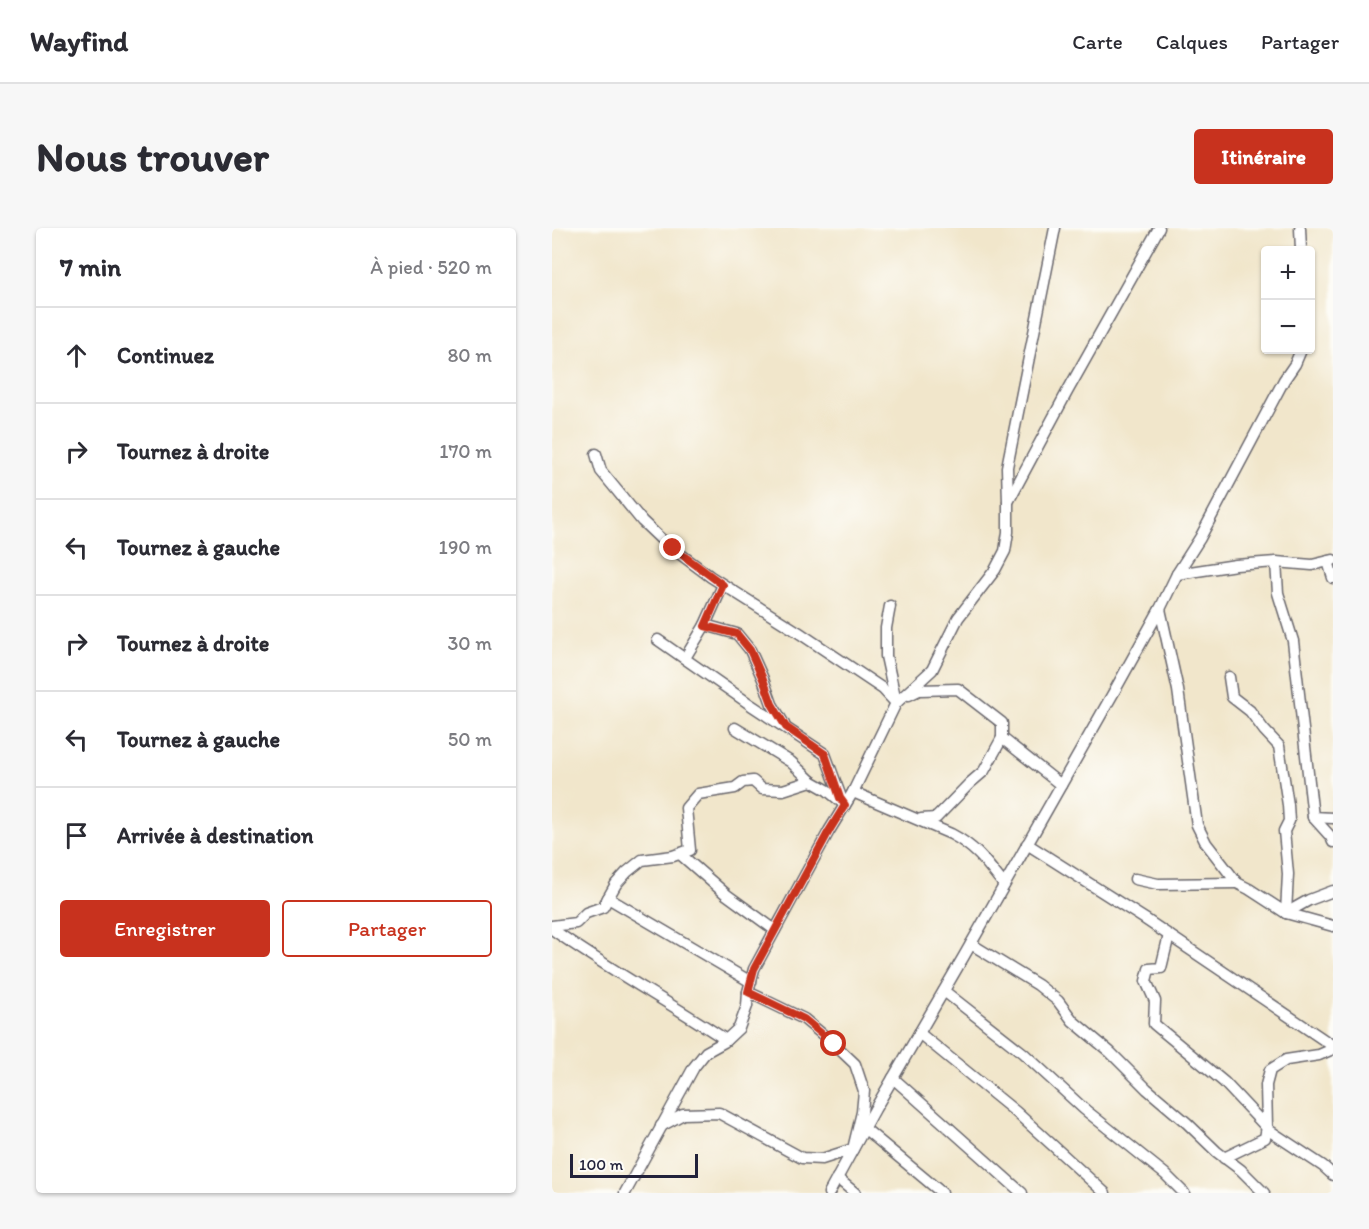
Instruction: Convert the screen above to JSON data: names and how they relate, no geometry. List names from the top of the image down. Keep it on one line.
{"scale_bar":"100 m","page":{"header":"Wayfind","nav":["Carte","Calques","Partager"],"buttons":["Itinéraire",["Enregistrer","Partager"]],"title":"Nous trouver","heading":["7 min","À pied · 520 m"],"map_buttons":["+","−"],"list":[["Continuez","80 m"],["Tournez à droite","170 m"],["Tournez à gauche","190 m"],["Tournez à droite","30 m"],["Tournez à gauche","50 m"],"Arrivée à destination"],"scale":"100 m"}}
